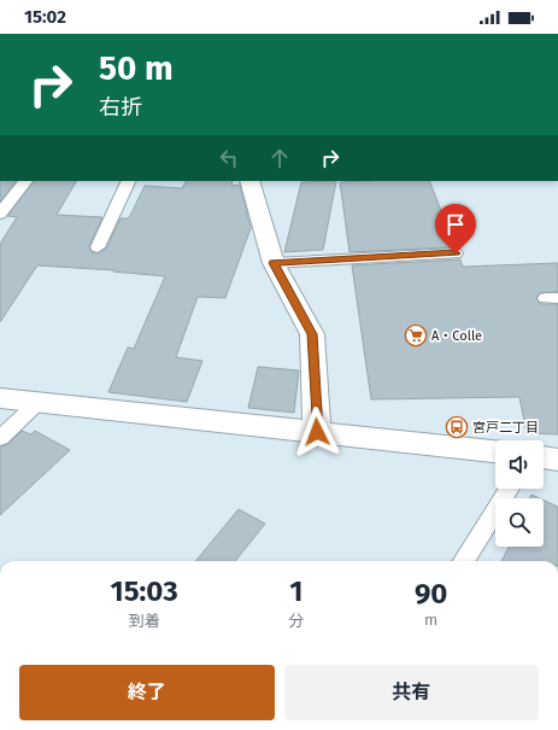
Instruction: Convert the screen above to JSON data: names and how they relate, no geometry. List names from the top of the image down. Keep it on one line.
{"places":{"supermarket":["A・Colle"],"bus stop":["宮戸二丁目"]},"page":{"status":"15:02","turn":["50 m","右折"],"eta":["15:03","到着","1","分","90","m"],"buttons":["終了","共有"]}}
